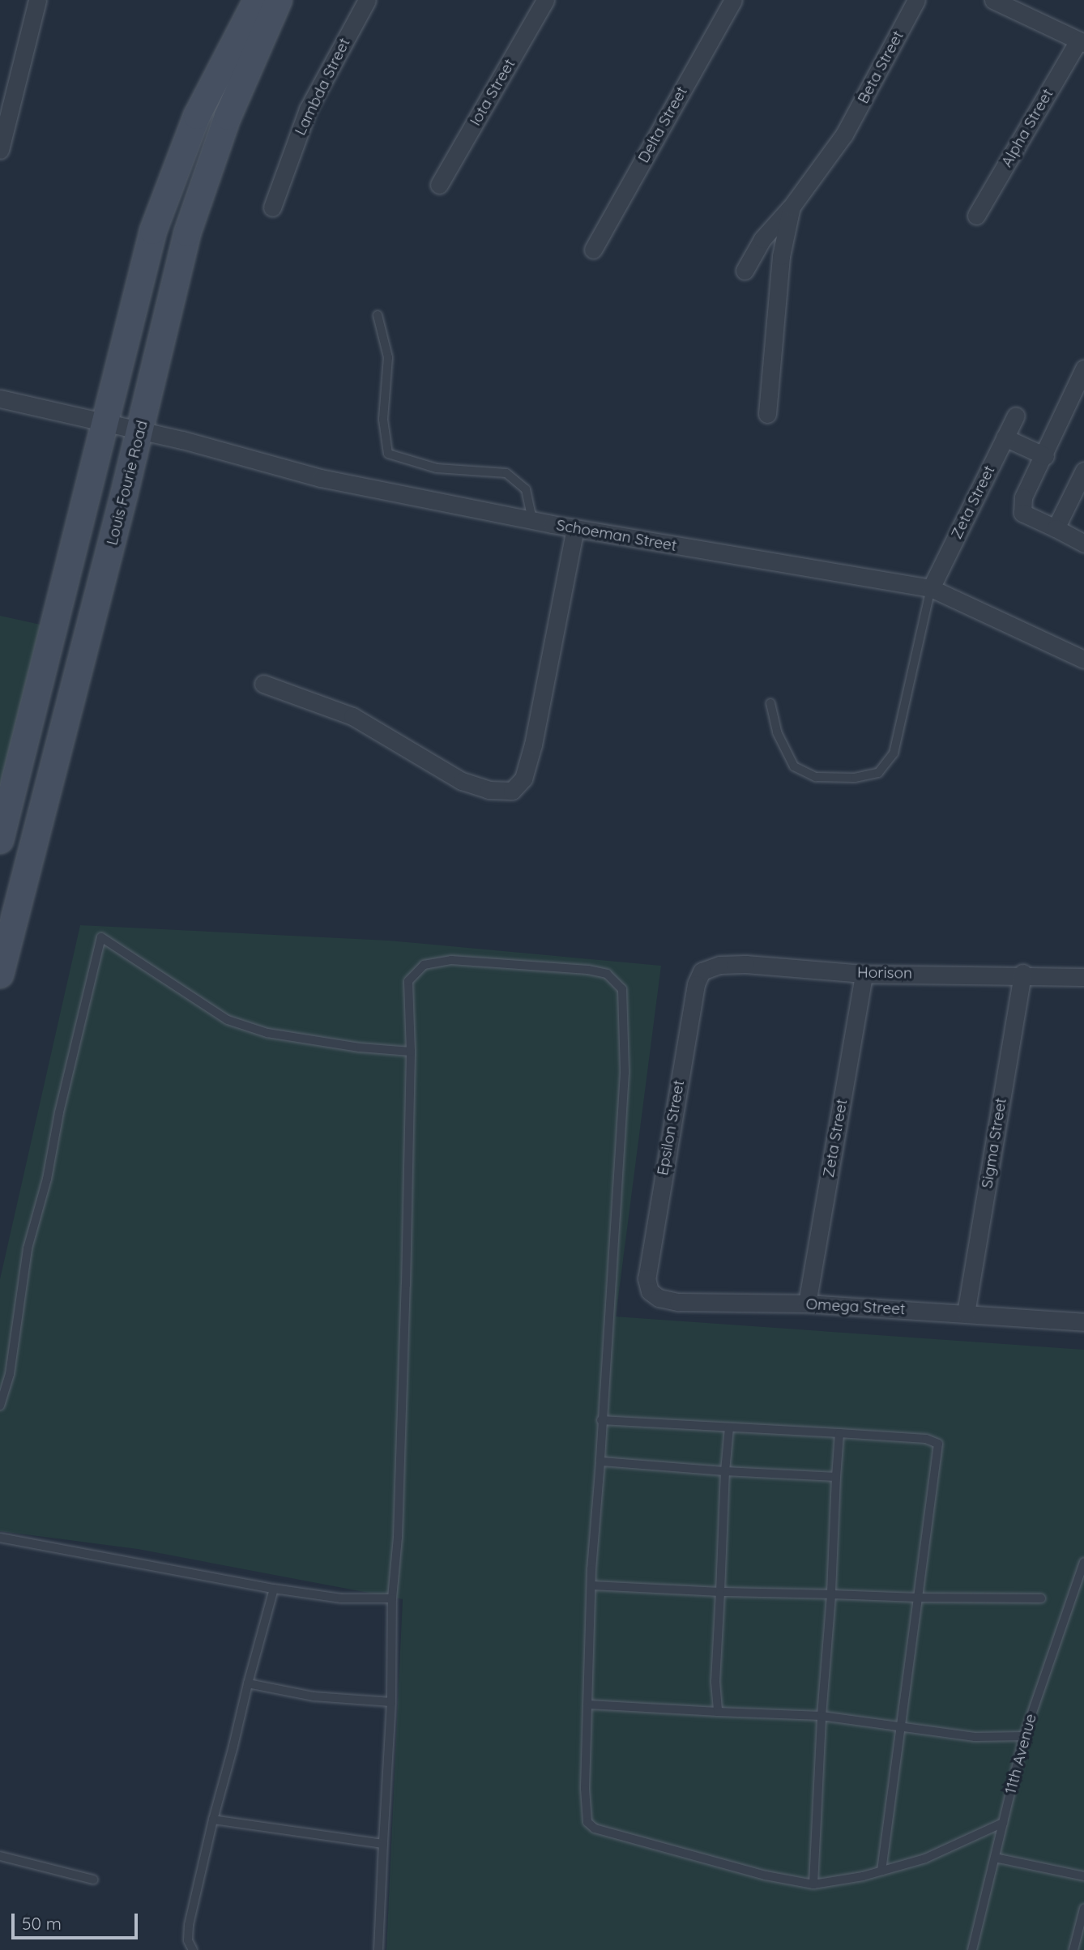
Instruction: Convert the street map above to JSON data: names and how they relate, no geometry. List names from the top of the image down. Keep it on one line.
{"streets":{"main road":["Louis Fourie Road"],"street":["Beta Street","Lambda Street","Iota Street","Delta Street","Alpha Street","Zeta Street","Schoeman Street","Horison","Epsilon Street","Sigma Street","Omega Street"],"lane":["11th Avenue"]},"crossings":[["Louis Fourie Road","Schoeman Street"],["Zeta Street","Schoeman Street"],["Zeta Street","Horison"],["Zeta Street","Omega Street"],["Horison","Epsilon Street"],["Horison","Sigma Street"],["Epsilon Street","Omega Street"],["Sigma Street","Omega Street"]],"scale_bar":"50 m"}
